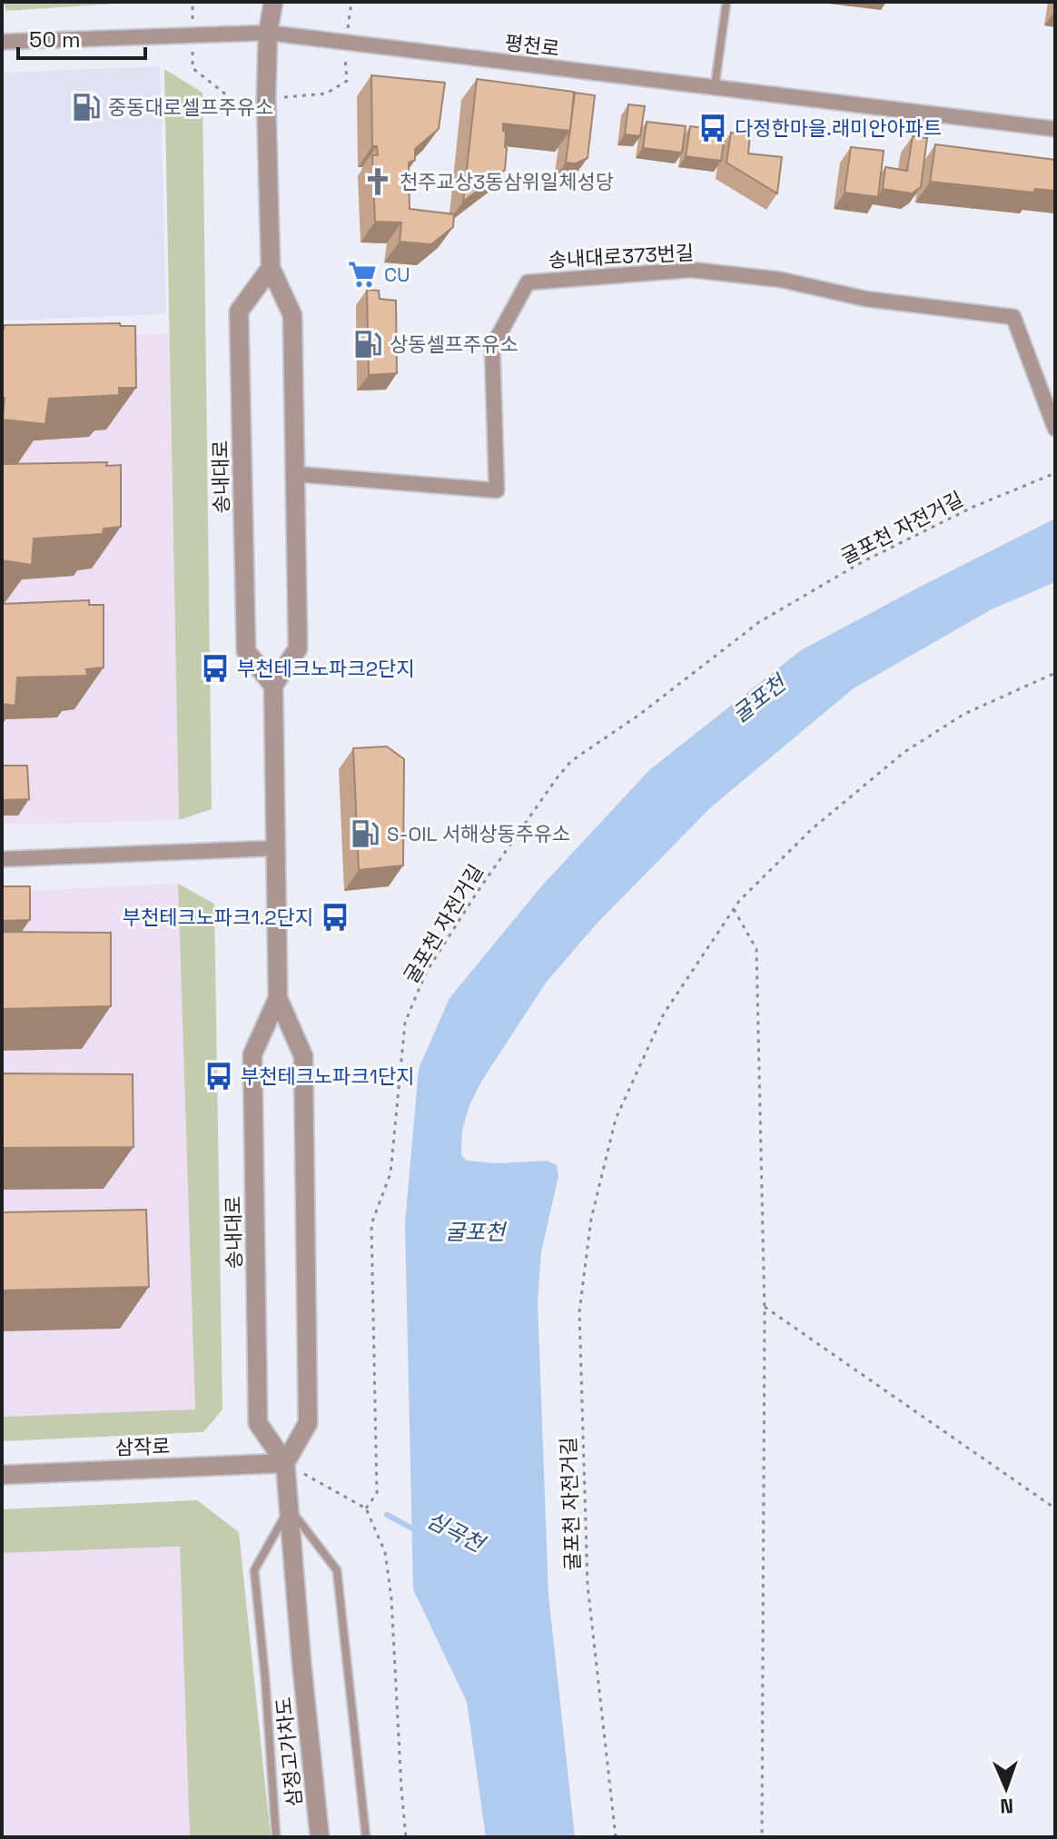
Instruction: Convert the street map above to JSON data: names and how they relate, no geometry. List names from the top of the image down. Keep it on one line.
{"streets":{"street":["평천로","송내대로373번길","송내대로","삼작로","삼정고가차도"],"path":["굴포천 자전거길"]},"crossings":[["송내대로","삼작로"],["송내대로","삼정고가차도"]],"water":["굴포천","심곡천"],"places":{"fuel station":["중동대로셀프주유소","상동셀프주유소","S-OIL 서해상동주유소"],"bus stop":["다정한마을.래미안아파트","부천테크노파크2단지","부천테크노파크1.2단지","부천테크노파크1단지"],"church":["천주교상3동삼위일체성당"],"supermarket":["CU"]},"scale_bar":"50 m","north":"bottom"}
